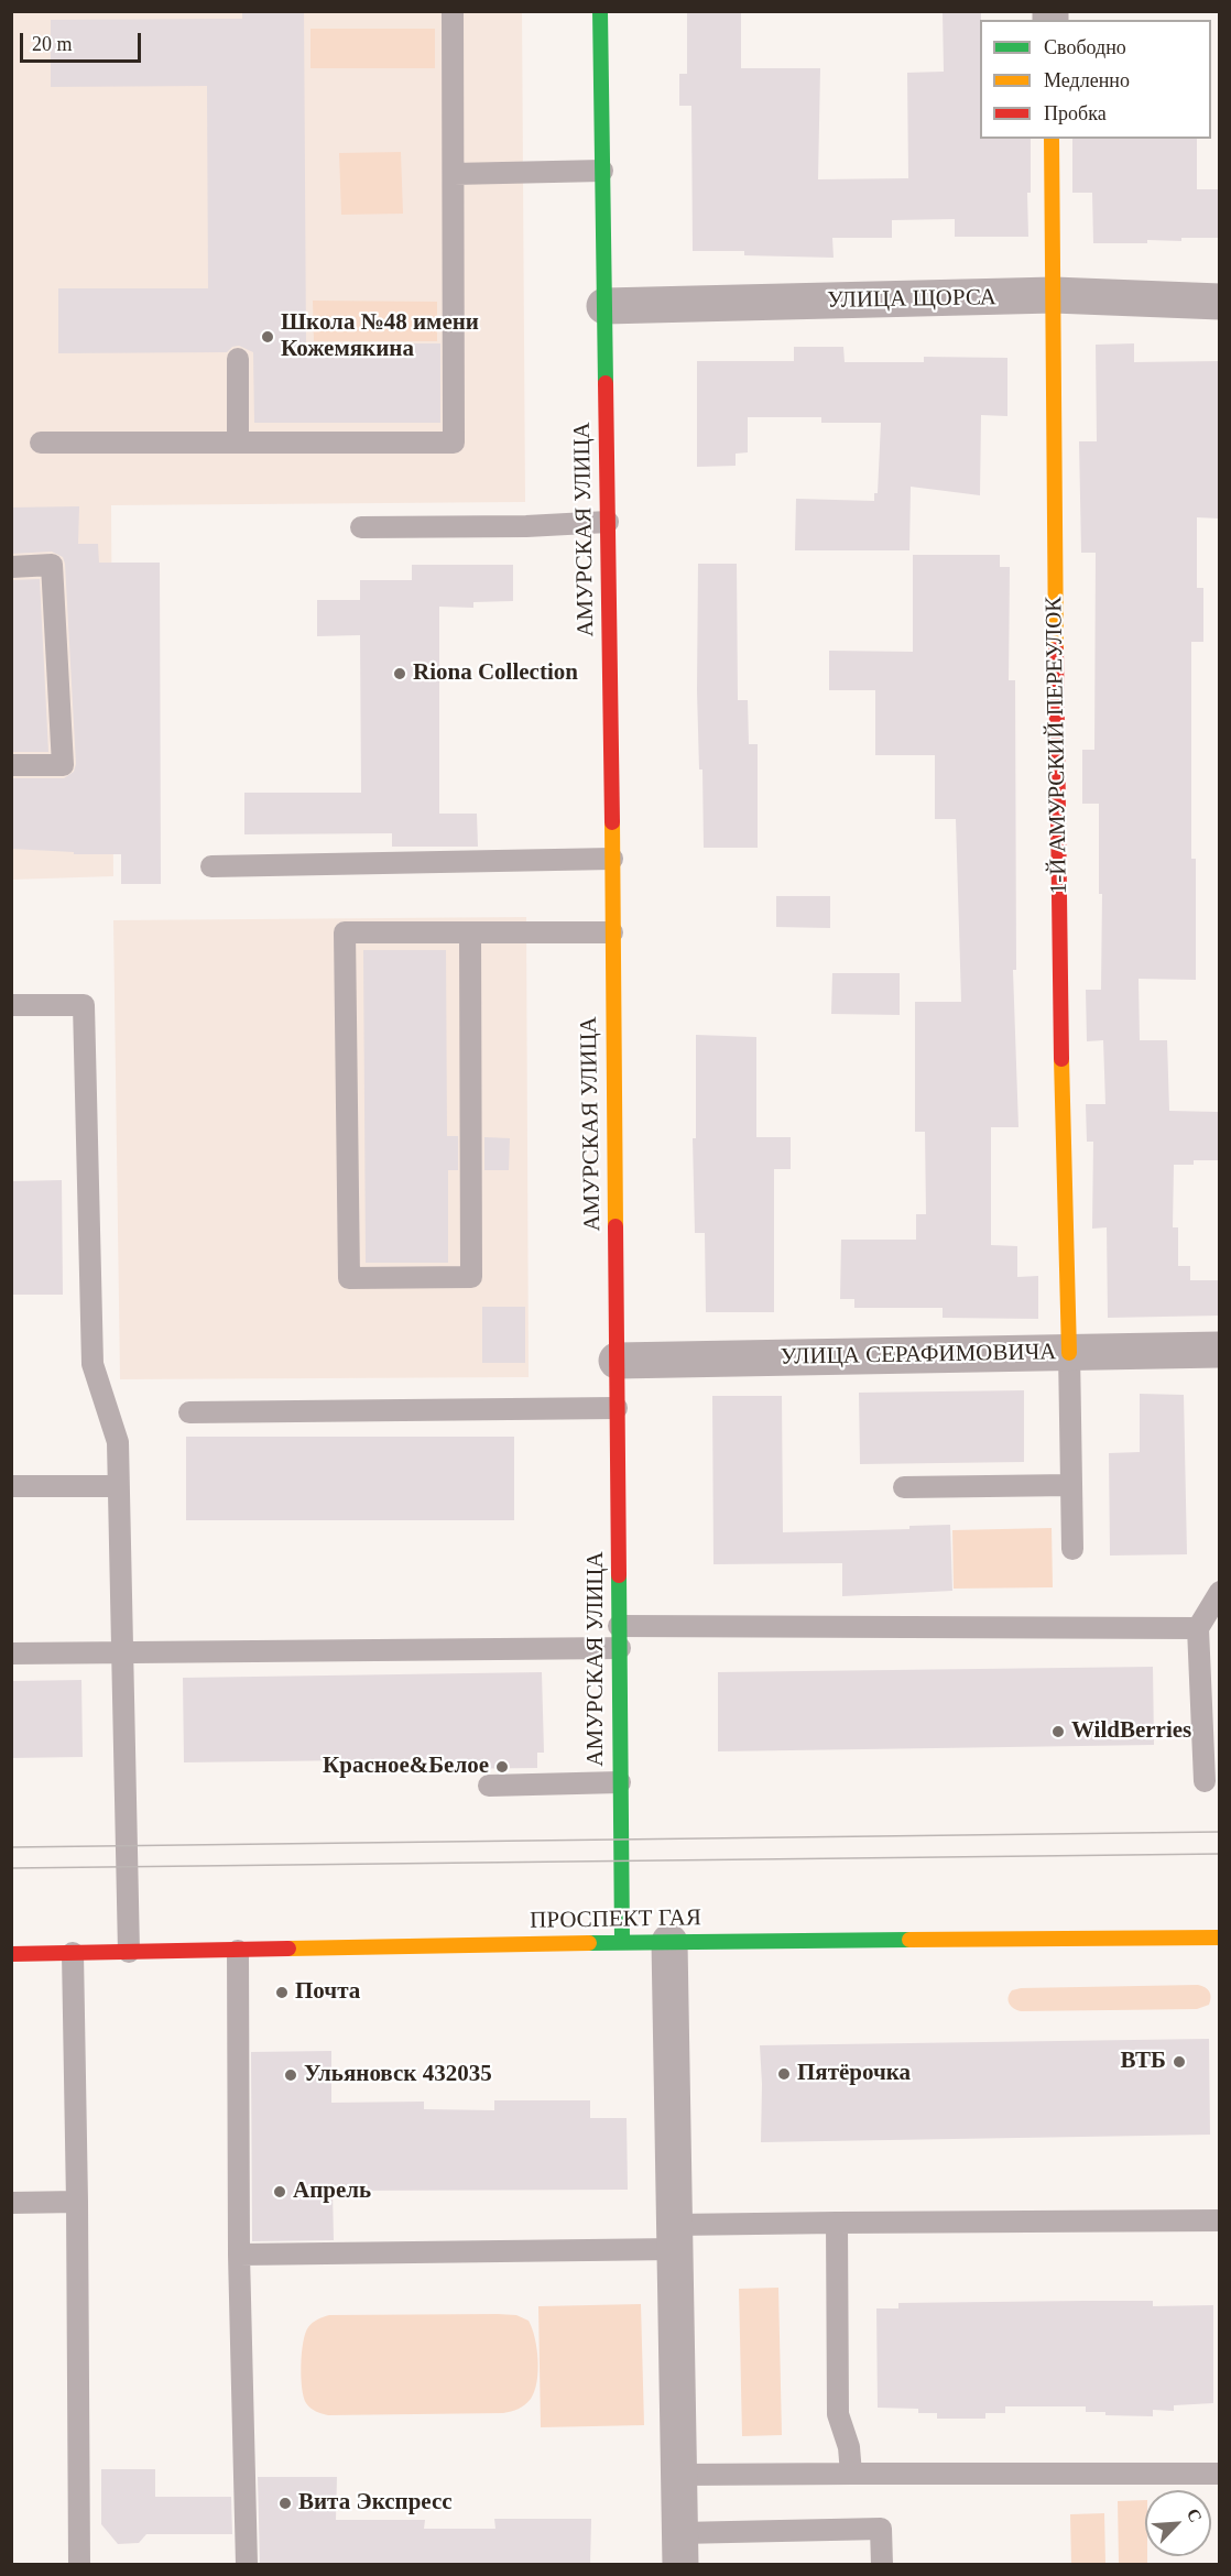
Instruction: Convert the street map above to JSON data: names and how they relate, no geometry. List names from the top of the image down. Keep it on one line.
{"streets":{"street":["УЛИЦА ЩОРСА","АМУРСКАЯ УЛИЦА","1-Й АМУРСКИЙ ПЕРЕУЛОК","УЛИЦА СЕРАФИМОВИЧА","ПРОСПЕКТ ГАЯ"]},"crossings":[["УЛИЦА ЩОРСА","АМУРСКАЯ УЛИЦА"],["УЛИЦА ЩОРСА","1-Й АМУРСКИЙ ПЕРЕУЛОК"],["АМУРСКАЯ УЛИЦА","УЛИЦА СЕРАФИМОВИЧА"],["АМУРСКАЯ УЛИЦА","ПРОСПЕКТ ГАЯ"],["1-Й АМУРСКИЙ ПЕРЕУЛОК","УЛИЦА СЕРАФИМОВИЧА"]],"places":["Школа №48 имени Кожемякина","Riona Collection","WildBerries","Красное&Белое","Почта","ВТБ","Пятёрочка","Ульяновск 432035","Апрель","Вита Экспресс"],"legend":["Свободно","Медленно","Пробка"],"scale_bar":"20 m","north":"top right"}
